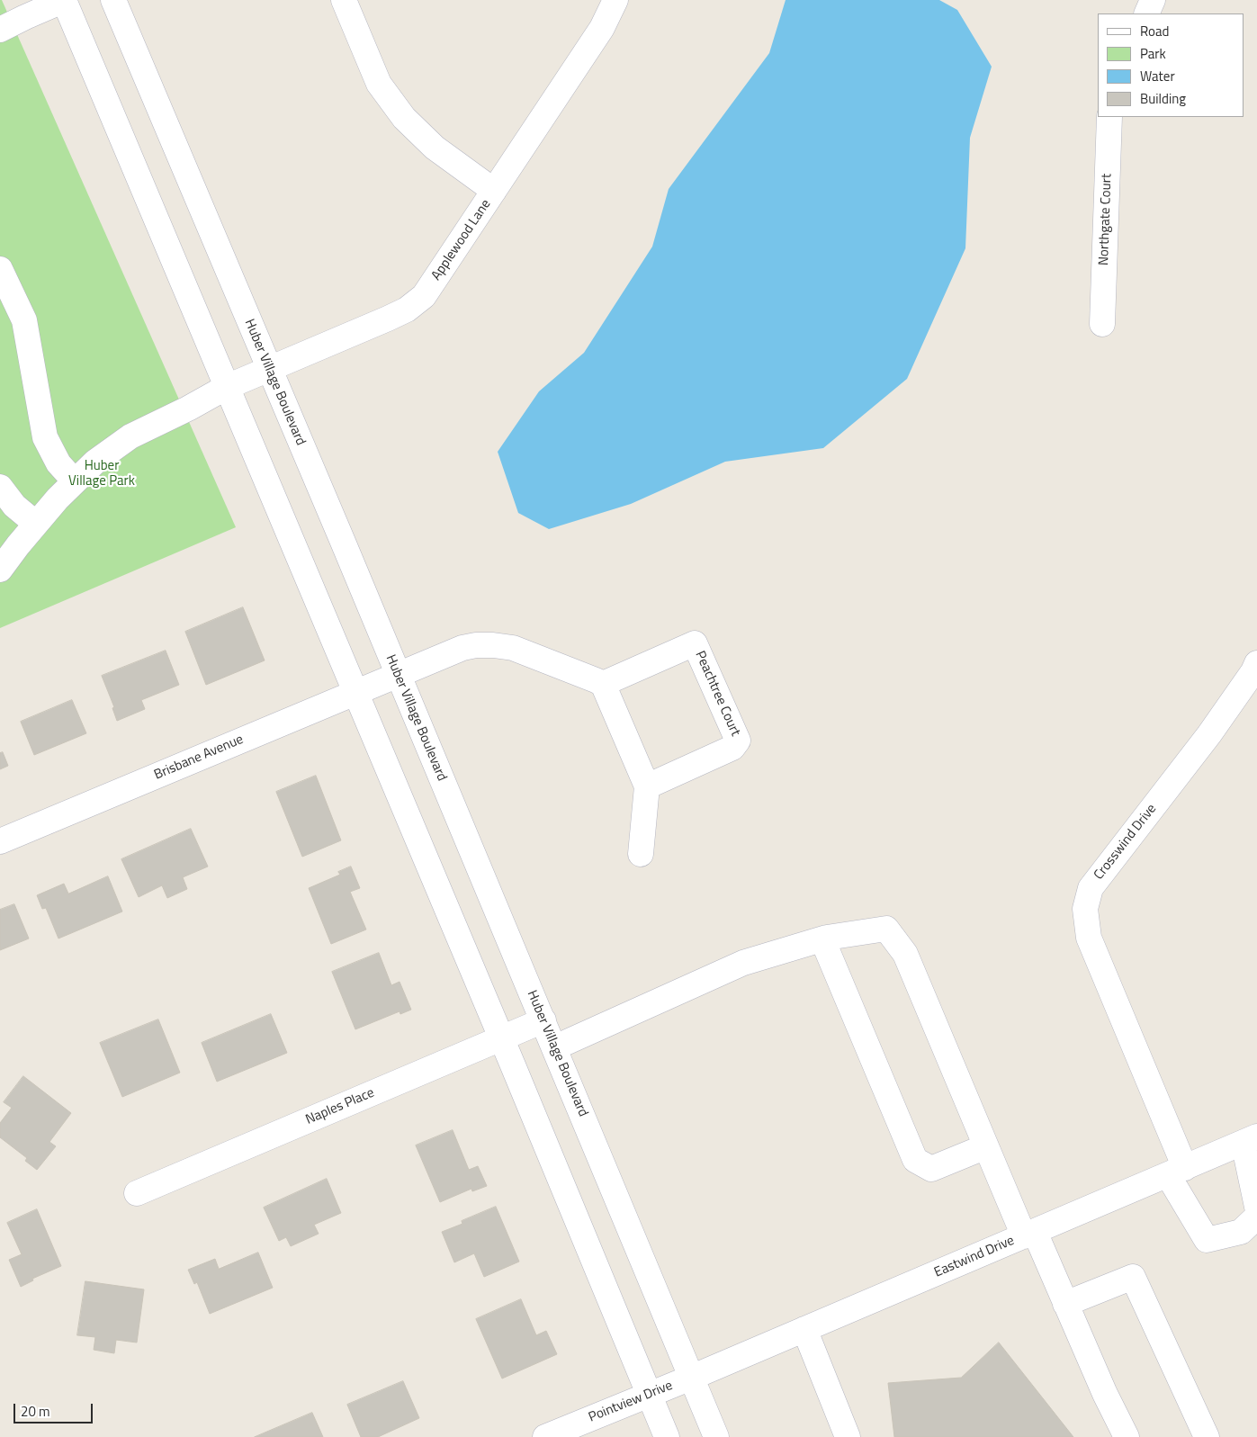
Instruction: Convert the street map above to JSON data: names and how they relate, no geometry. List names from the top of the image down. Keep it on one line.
{"streets":{"street":["Northgate Court","Applewood Lane","Huber Village Boulevard","Peachtree Court","Brisbane Avenue","Crosswind Drive","Naples Place","Eastwind Drive","Pointview Drive"]},"crossings":[["Applewood Lane","Huber Village Boulevard"],["Huber Village Boulevard","Brisbane Avenue"],["Huber Village Boulevard","Naples Place"],["Huber Village Boulevard","Eastwind Drive"],["Huber Village Boulevard","Pointview Drive"],["Crosswind Drive","Eastwind Drive"],["Eastwind Drive","Pointview Drive"]],"parks":["Huber Village Park"],"legend":["Road","Park","Water","Building"],"scale_bar":"20 m"}
